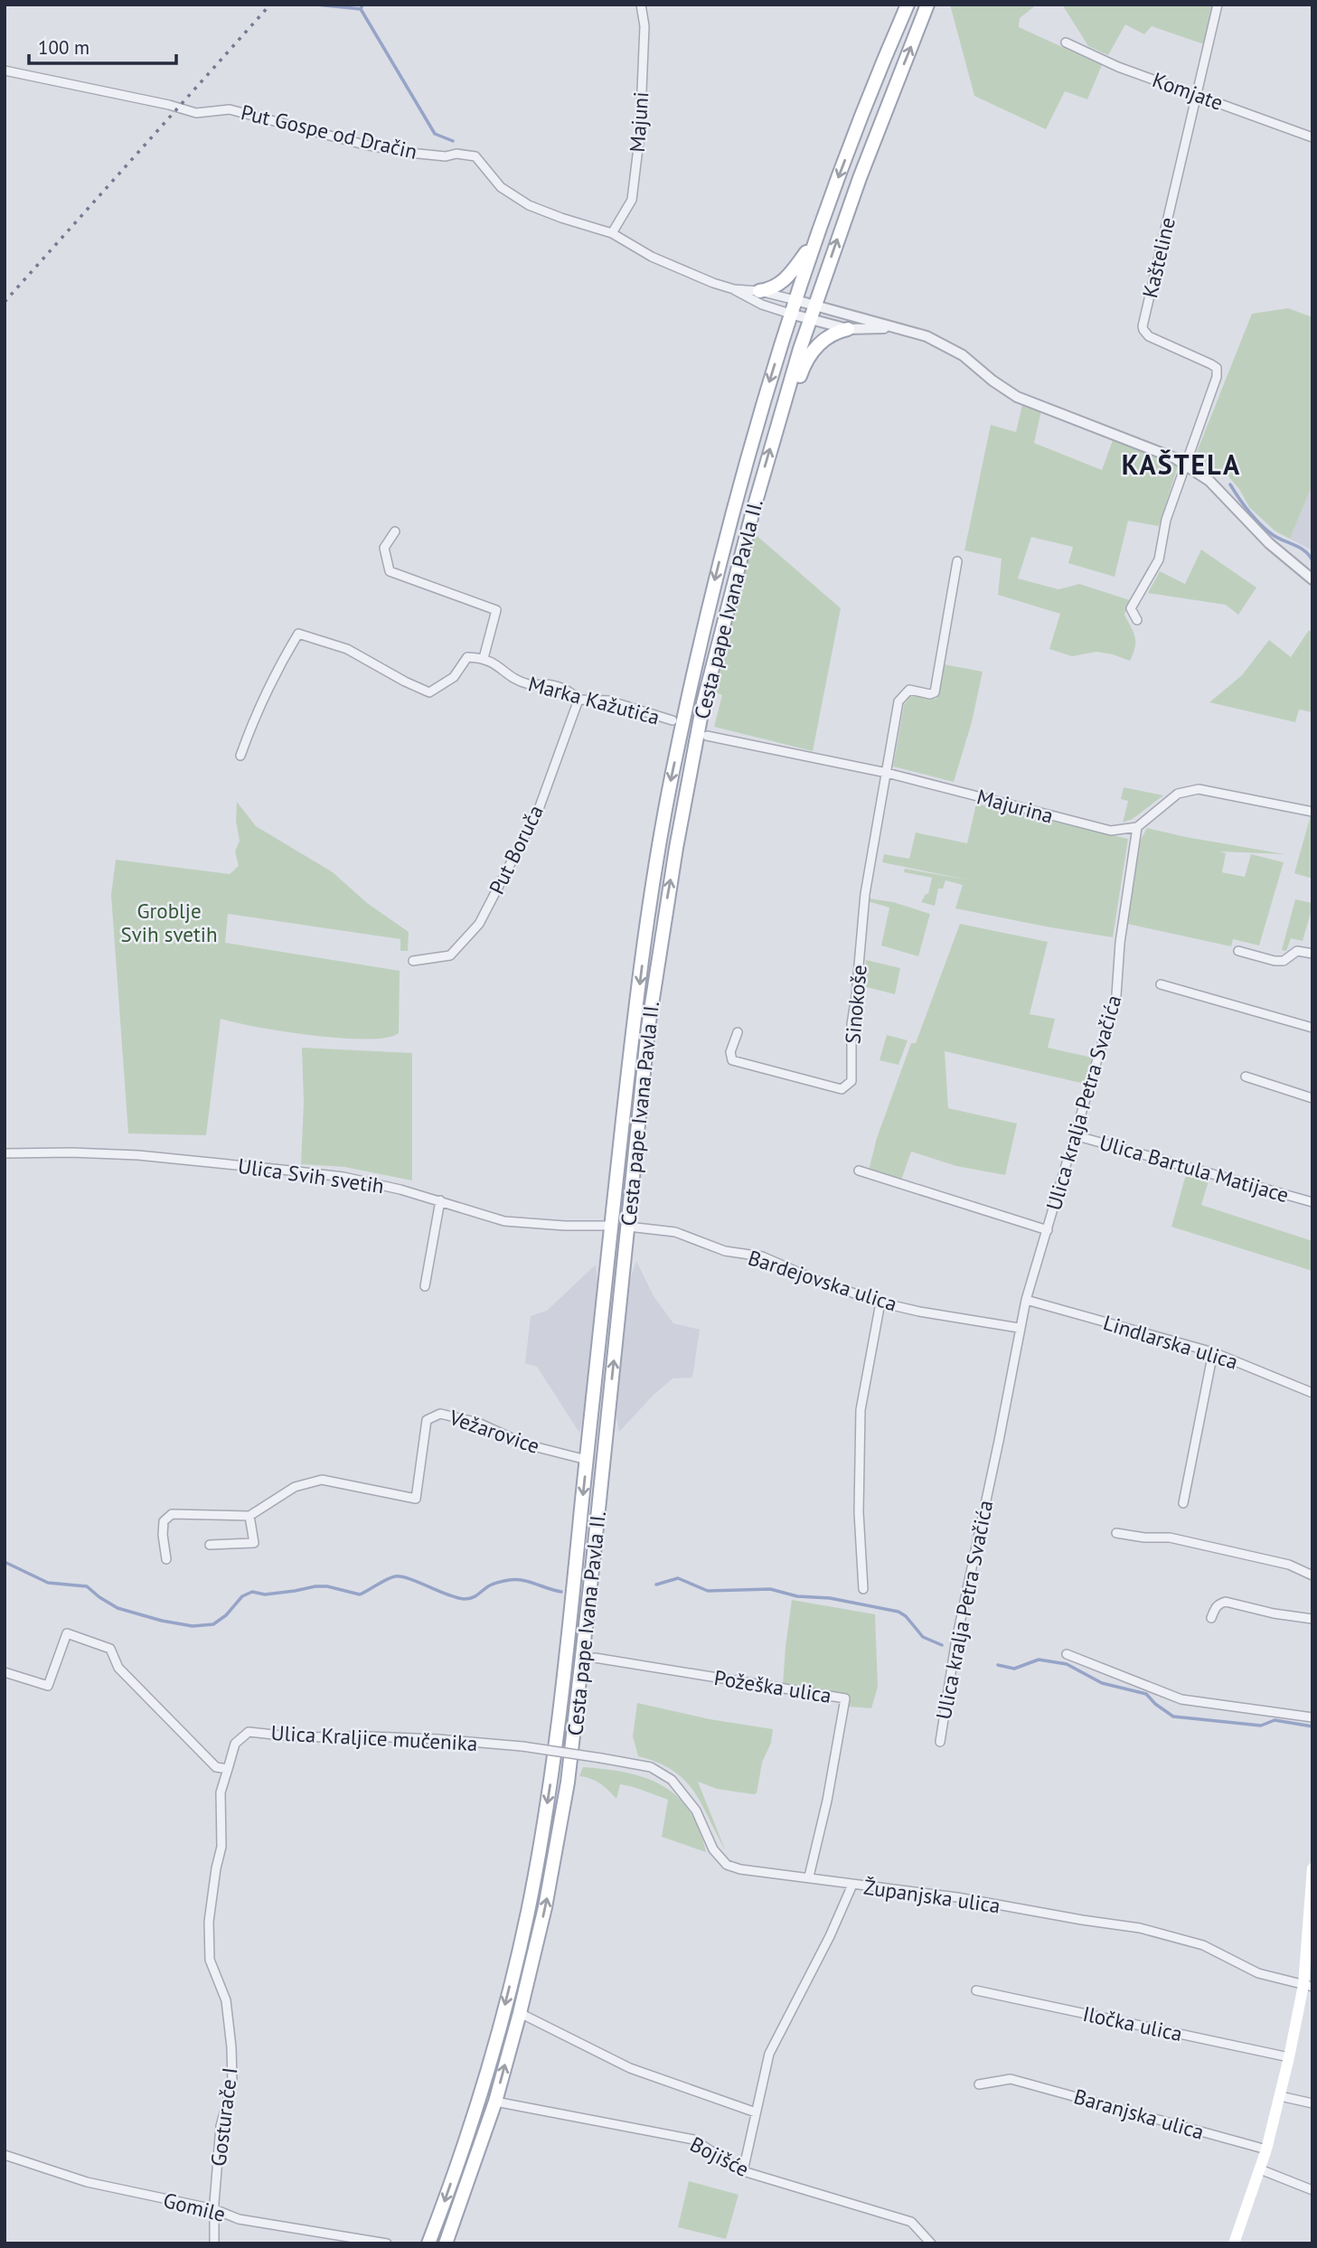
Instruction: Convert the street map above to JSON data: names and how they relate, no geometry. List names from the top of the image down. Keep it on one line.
{"streets":{"main road":["Cesta pape Ivana Pavla II."],"street":["Komjate","Majuni","Put Gospe od Dračin","Kašteline","Marka Kažutića","Majurina","Put Boruča","Sinokoše","Ulica kralja Petra Svačića","Ulica Bartula Matijace","Ulica Svih svetih","Bardejovska ulica","Lindlarska ulica","Vežarovice","Požeška ulica","Ulica Kraljice mučenika","Županjska ulica","Iločka ulica","Baranjska ulica","Gosturače I","Bojišće","Gomile"]},"crossings":[["Komjate","Kašteline"],["Majuni","Put Gospe od Dračin"],["Put Gospe od Dračin","Cesta pape Ivana Pavla II."],["Cesta pape Ivana Pavla II.","Ulica Svih svetih"],["Cesta pape Ivana Pavla II.","Bardejovska ulica"],["Cesta pape Ivana Pavla II.","Vežarovice"],["Cesta pape Ivana Pavla II.","Bojišće"],["Marka Kažutića","Put Boruča"],["Majurina","Sinokoše"],["Majurina","Ulica kralja Petra Svačića"],["Ulica kralja Petra Svačića","Ulica Bartula Matijace"],["Ulica kralja Petra Svačića","Bardejovska ulica"],["Ulica kralja Petra Svačića","Lindlarska ulica"],["Požeška ulica","Županjska ulica"],["Ulica Kraljice mučenika","Županjska ulica"],["Ulica Kraljice mučenika","Gosturače I"],["Gosturače I","Gomile"]],"districts":["KAŠTELA"],"parks":["Groblje Svih svetih"],"scale_bar":"100 m"}
